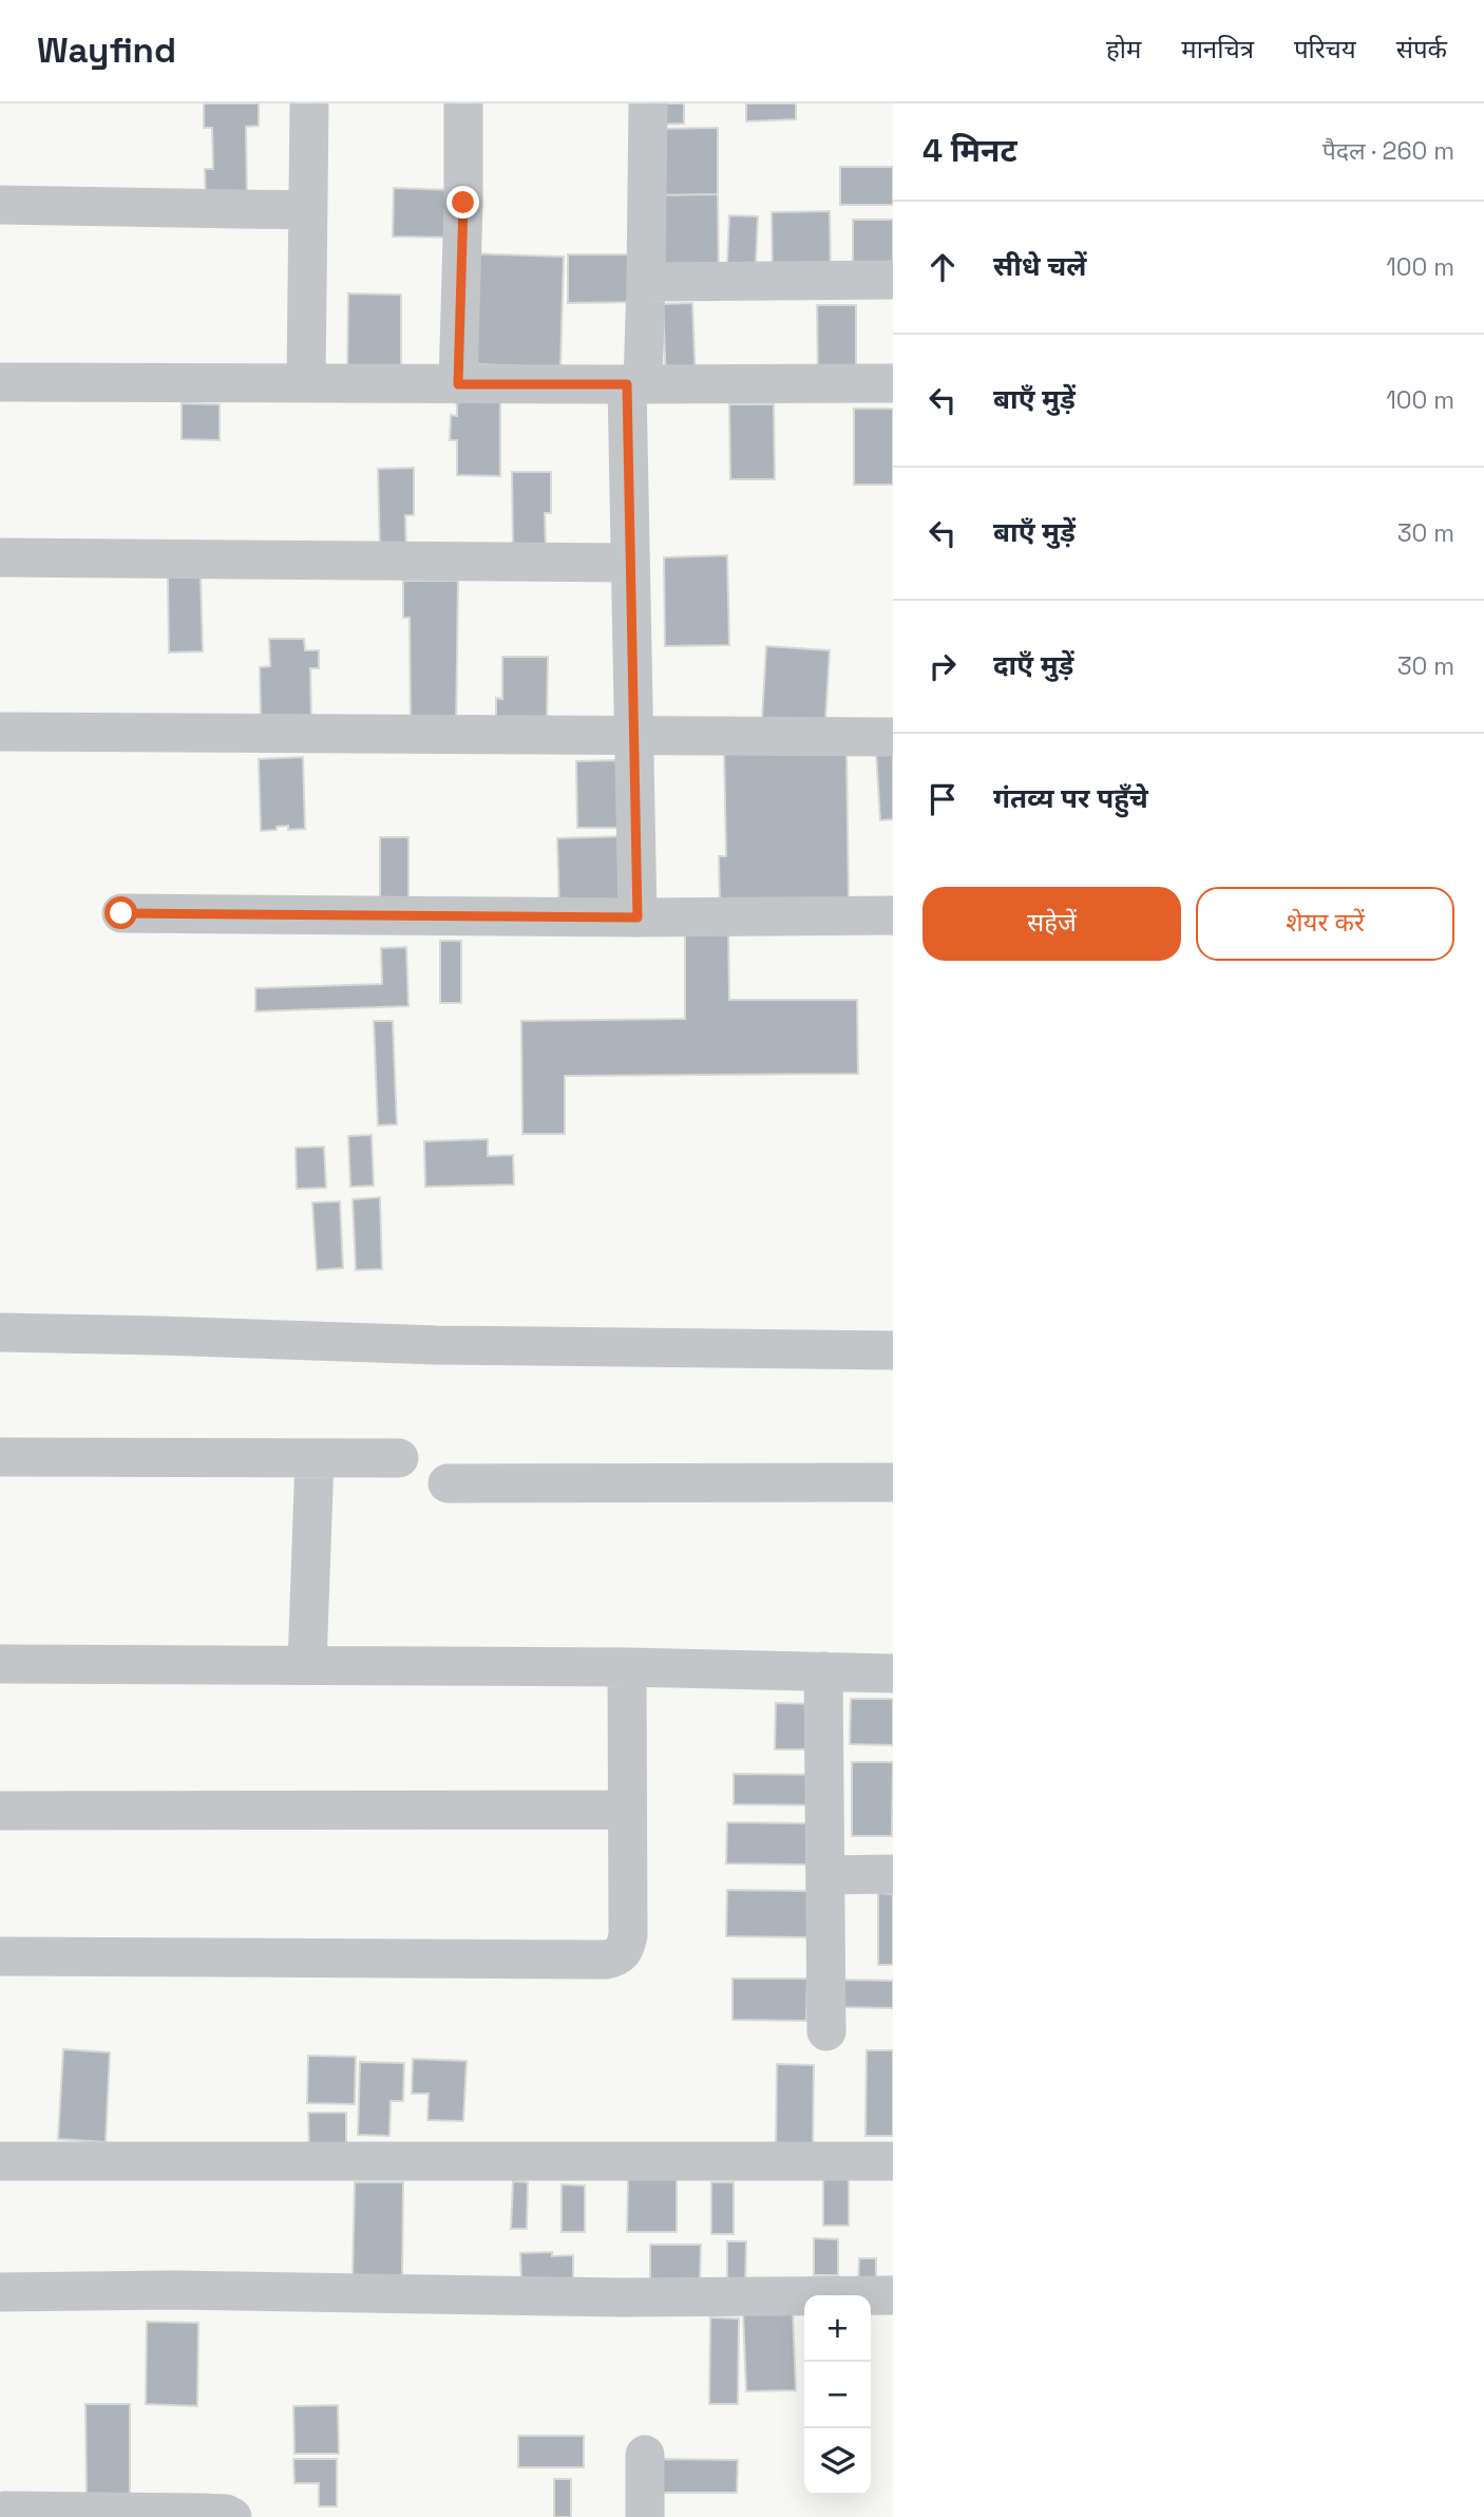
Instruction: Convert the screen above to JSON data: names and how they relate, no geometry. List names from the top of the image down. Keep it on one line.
{"page":{"header":"Wayfind","nav":["होम","मानचित्र","परिचय","संपर्क"],"heading":["4 मिनट","पैदल · 260 m"],"list":[["सीधे चलें","100 m"],["बाएँ मुड़ें","100 m"],["बाएँ मुड़ें","30 m"],["दाएँ मुड़ें","30 m"],"गंतव्य पर पहुँचे"],"buttons":["सहेजें","शेयर करें"],"map_buttons":["+","−"]}}
